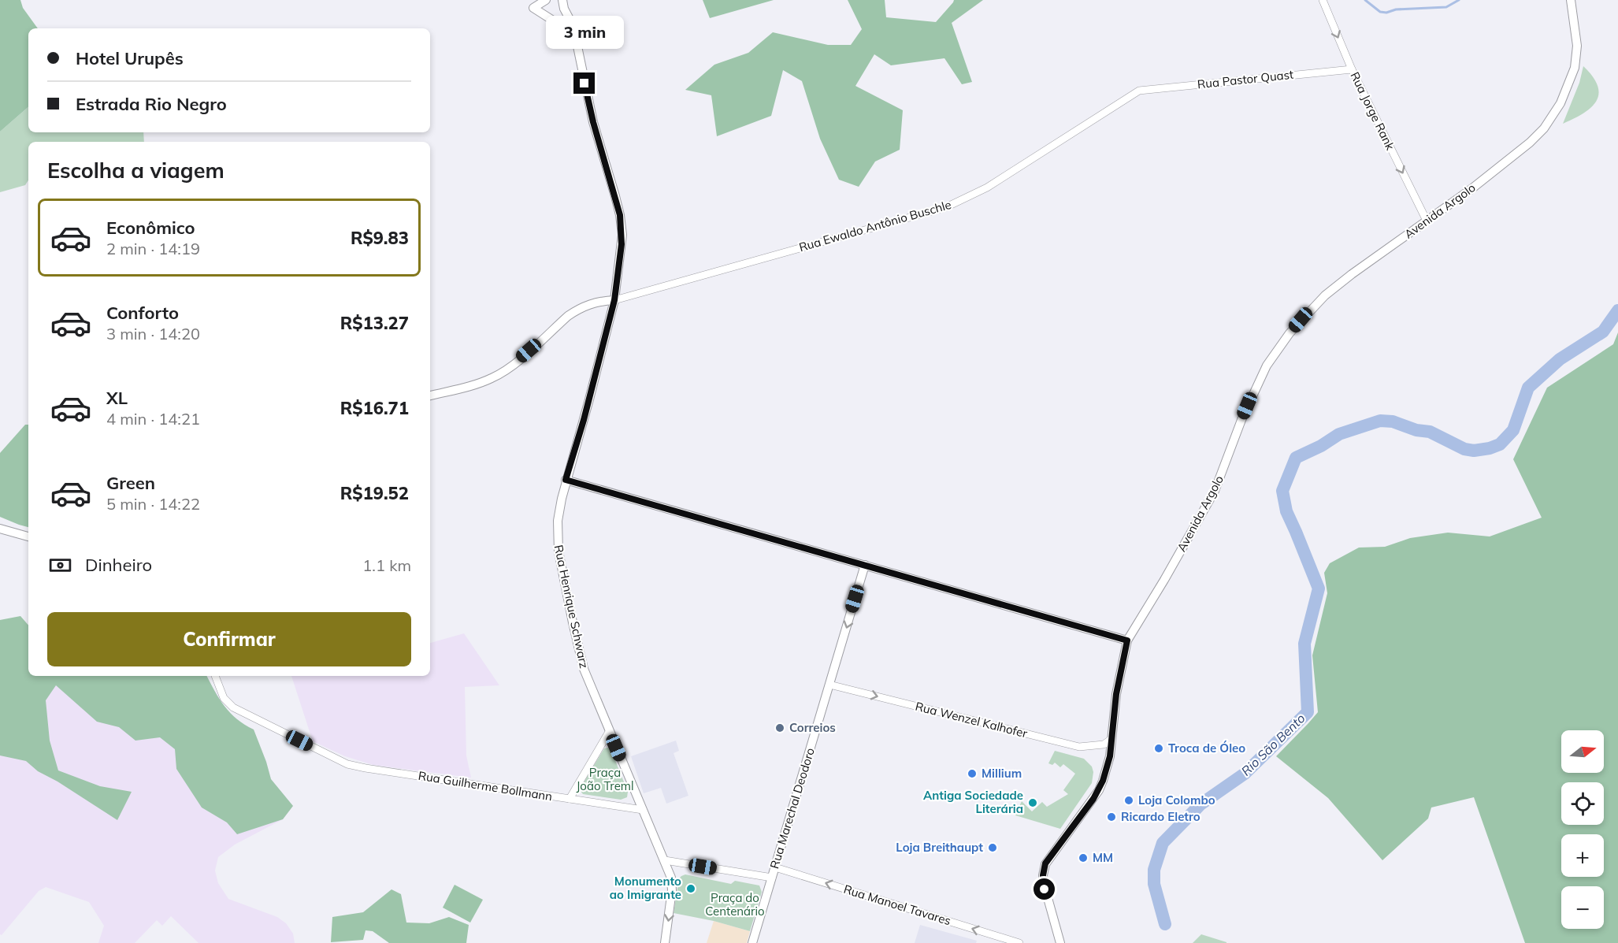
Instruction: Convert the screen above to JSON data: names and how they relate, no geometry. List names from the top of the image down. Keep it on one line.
{"streets":{"main road":["Avenida Argolo","Rua Henrique Schwarz","Rua Marechal Deodoro"],"street":["Rua Pastor Quast","Rua Jorge Rank","Rua Ewaldo Antônio Buschle","Rua Wenzel Kalhofer","Rua Guilherme Bollmann","Rua Manoel Tavares"]},"crossings":[["Rua Pastor Quast","Rua Jorge Rank"],["Rua Pastor Quast","Rua Ewaldo Antônio Buschle"],["Rua Jorge Rank","Avenida Argolo"],["Avenida Argolo","Rua Wenzel Kalhofer"],["Rua Ewaldo Antônio Buschle","Rua Henrique Schwarz"],["Rua Henrique Schwarz","Rua Guilherme Bollmann"],["Rua Wenzel Kalhofer","Rua Marechal Deodoro"],["Rua Marechal Deodoro","Rua Manoel Tavares"]],"one_way":["Rua Jorge Rank","Rua Wenzel Kalhofer","Rua Manoel Tavares"],"water":["Rio São Bento"],"parks":["Praça João Treml","Praça do Centenário"],"places":["Correios","Troca de Óleo","Millium","Loja Colombo","Antiga Sociedade Literária","Ricardo Eletro","Loja Breithaupt","MM","Monumento ao Imigrante"],"north":"right","page":{"bubble":"3 min","banner":["Hotel Urupês","Estrada Rio Negro"],"heading":"Escolha a viagem","list":[{"name":"Econômico","note":"2 min · 14:19","value":"R$9.83"},{"name":"Conforto","note":"3 min · 14:20","value":"R$13.27"},{"name":"XL","note":"4 min · 14:21","value":"R$16.71"},{"name":"Green","note":"5 min · 14:22","value":"R$19.52"}],"pay":["Dinheiro","1.1 km"],"buttons":"Confirmar","map_buttons":["+","−"]}}
